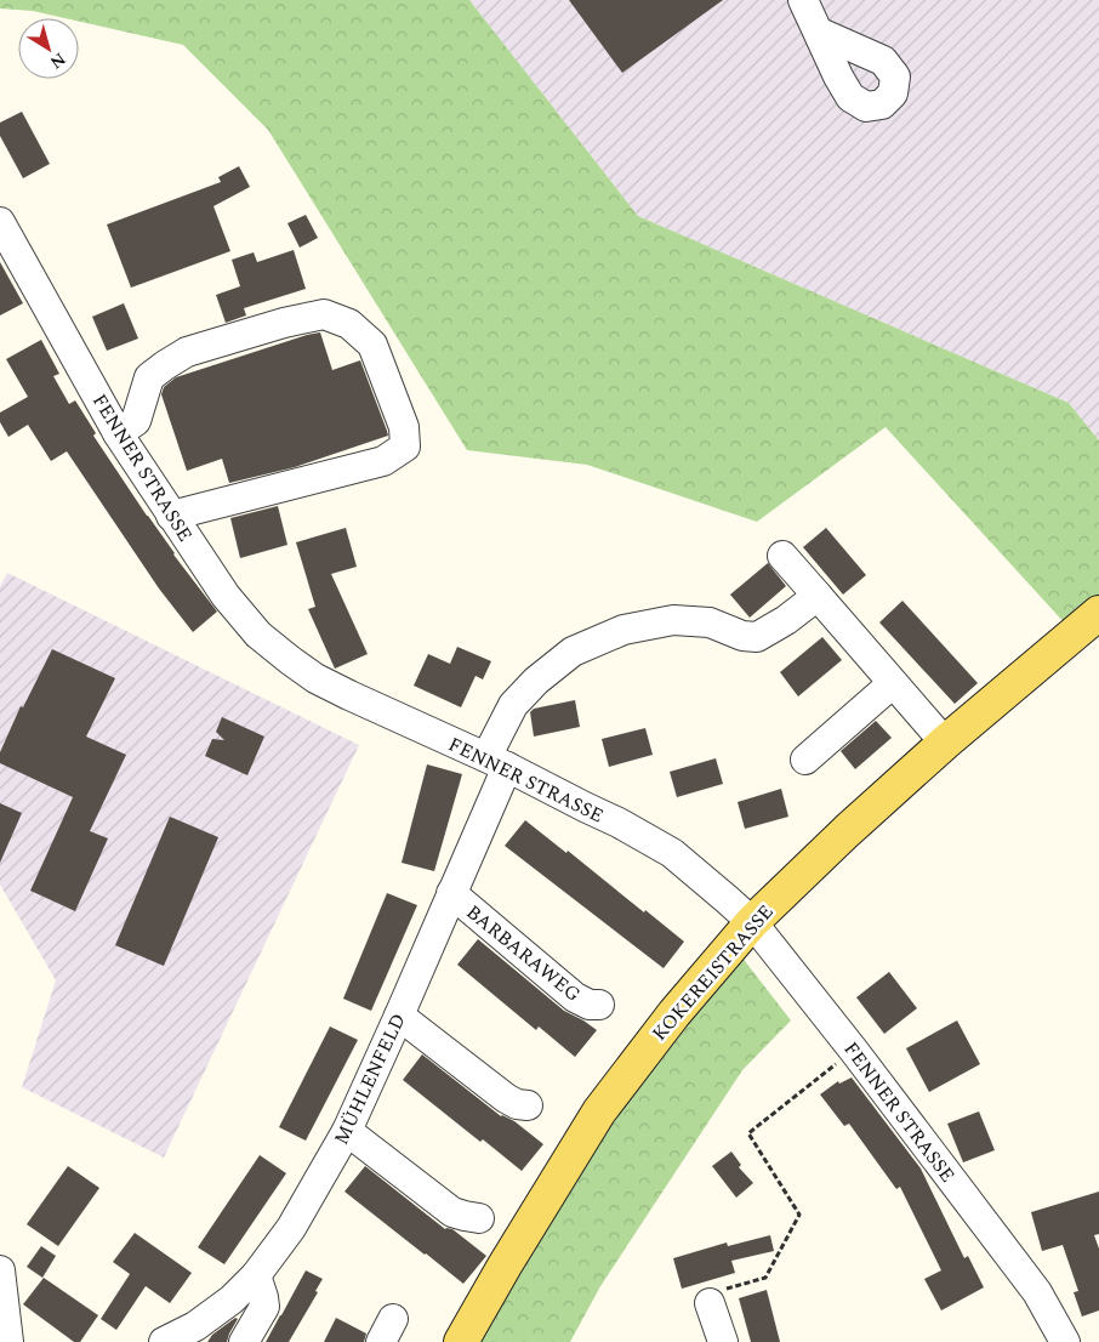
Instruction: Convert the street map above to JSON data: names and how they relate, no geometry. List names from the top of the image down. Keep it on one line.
{"streets":{"main road":["KOKEREISTRASSE"],"street":["FENNER STRASSE","BARBARAWEG","MÜHLENFELD"]},"crossings":[["FENNER STRASSE","KOKEREISTRASSE"],["FENNER STRASSE","MÜHLENFELD"],["BARBARAWEG","MÜHLENFELD"]],"north":"bottom right"}
